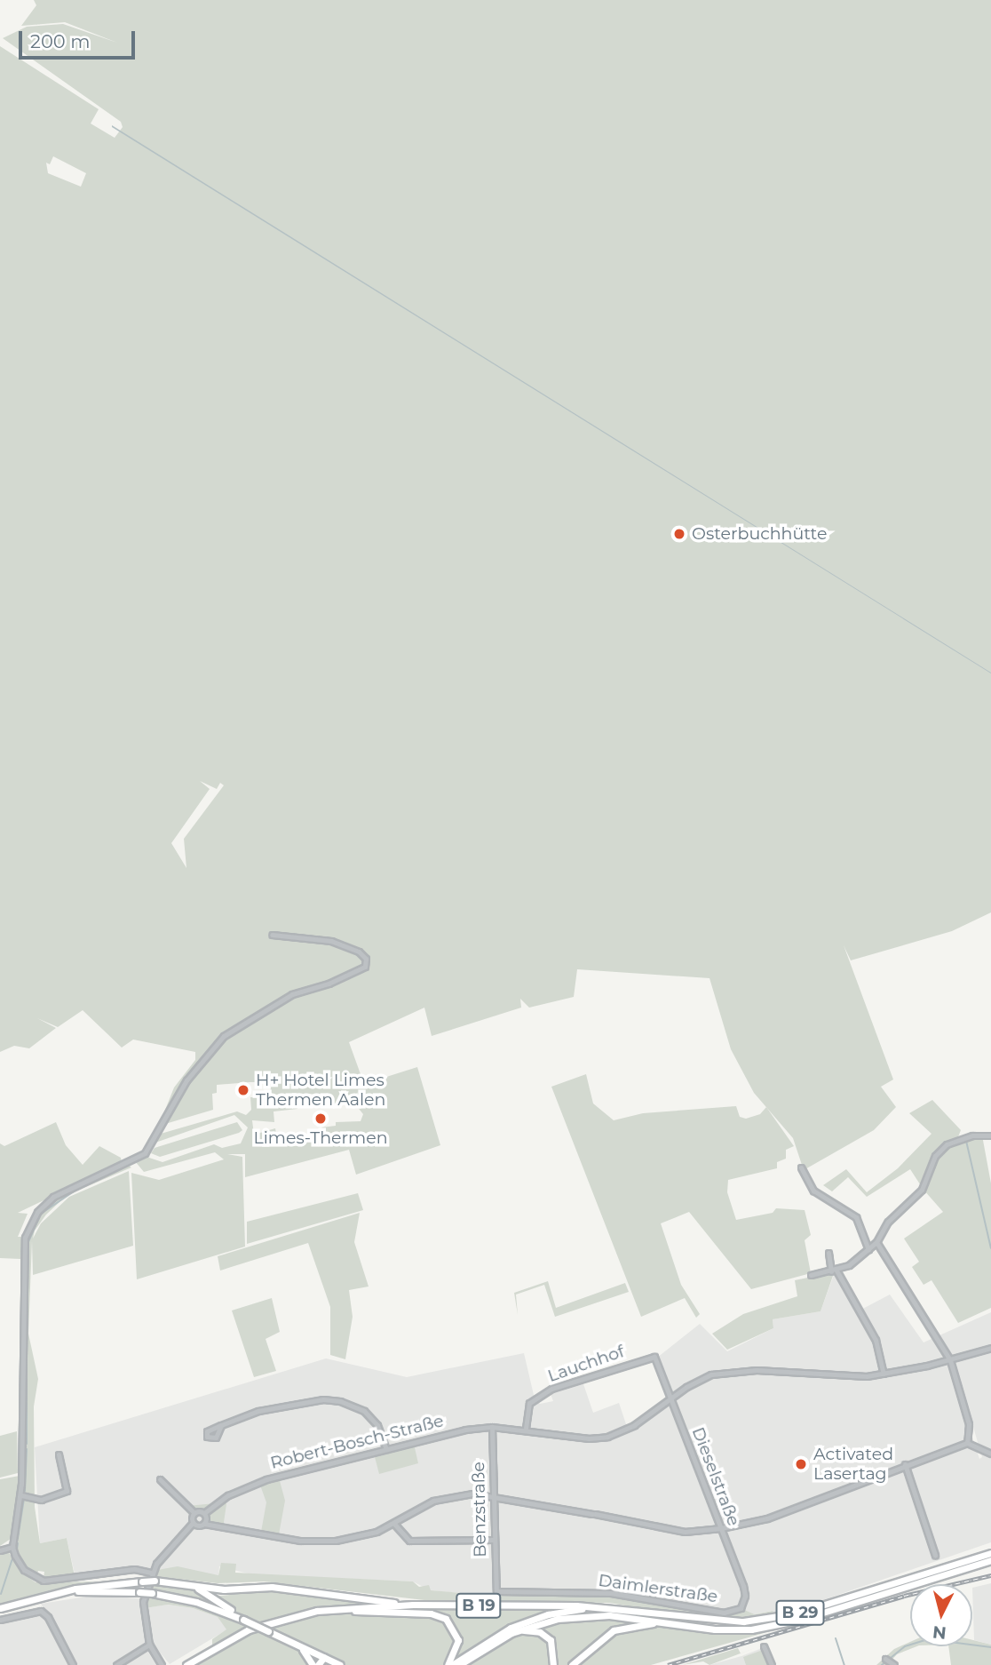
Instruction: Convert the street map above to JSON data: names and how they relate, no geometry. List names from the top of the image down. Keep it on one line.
{"streets":{"highway":["B 19","B 29"],"street":["Lauchhof","Robert-Bosch-Straße","Dieselstraße","Benzstraße","Daimlerstraße"]},"crossings":[["Lauchhof","Robert-Bosch-Straße"],["Lauchhof","Dieselstraße"],["Robert-Bosch-Straße","Dieselstraße"],["Robert-Bosch-Straße","Benzstraße"],["Dieselstraße","Daimlerstraße"],["Benzstraße","Daimlerstraße"],["B 19","B 29"]],"places":["Osterbuchhütte","H+ Hotel Limes Thermen Aalen","Limes-Thermen","Activated Lasertag"],"scale_bar":"200 m","north":"bottom"}
